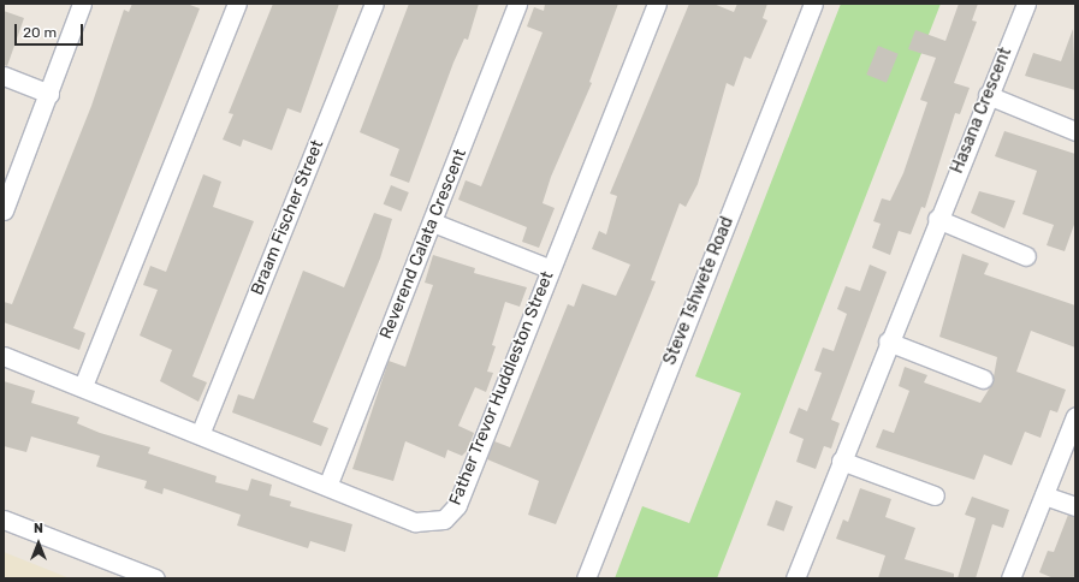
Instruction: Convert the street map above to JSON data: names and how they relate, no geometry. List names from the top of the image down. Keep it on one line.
{"streets":{"street":["Hasana Crescent","Braam Fischer Street","Reverend Calata Crescent","Steve Tshwete Road","Father Trevor Huddleston Street"]},"crossings":[["Braam Fischer Street","Father Trevor Huddleston Street"],["Reverend Calata Crescent","Father Trevor Huddleston Street"]],"scale_bar":"20 m","north":"top"}
